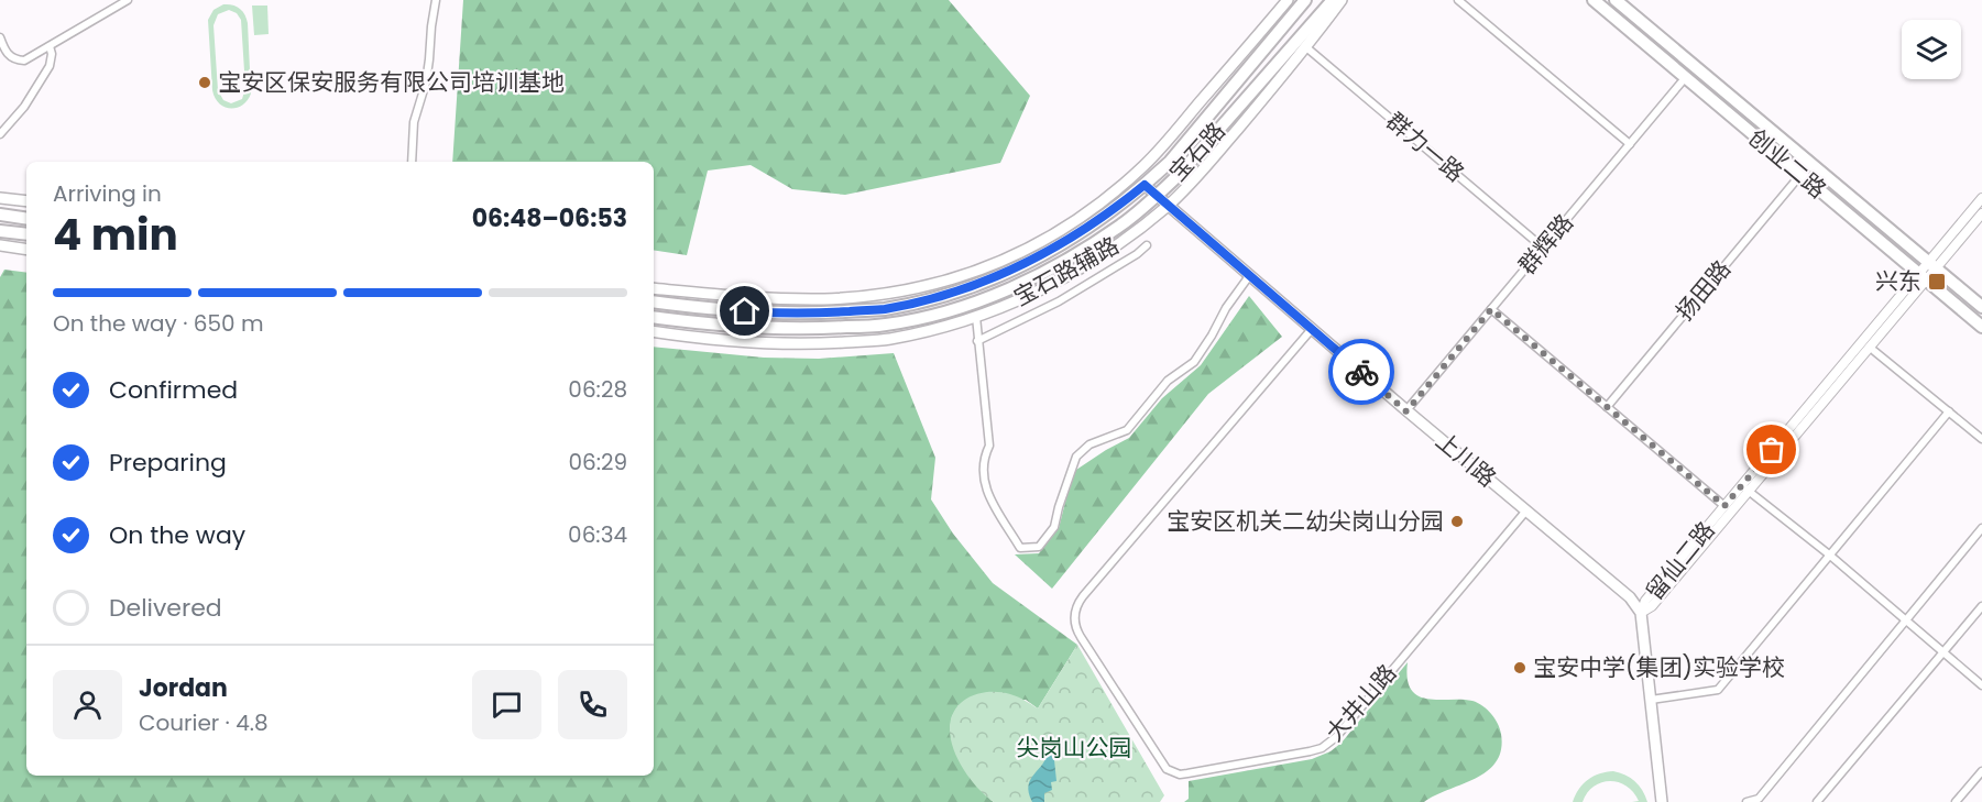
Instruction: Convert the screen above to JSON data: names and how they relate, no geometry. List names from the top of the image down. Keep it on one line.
{"streets":{"main road":["宝石路","创业二路","宝石路辅路","上川路"],"street":["群力一路","群辉路","扬田路","留仙二路","大井山路"]},"crossings":[["群力一路","群辉路"],["群力一路","宝石路辅路"],["宝石路","上川路"],["创业二路","群辉路"],["创业二路","扬田路"],["创业二路","留仙二路"],["群辉路","上川路"],["宝石路辅路","上川路"],["上川路","留仙二路"],["上川路","大井山路"]],"parks":["尖岗山公园"],"places":{"other":["宝安区保安服务有限公司培训基地","宝安区机关二幼尖岗山分园","宝安中学(集团)实验学校"],"transit":["兴东"]},"page":{"heading":["4 min","Arriving in","06:48–06:53"],"panel":["Jordan","Courier · 4.8"],"bar":"On the way · 650 m","list":[["Confirmed","06:28"],["Preparing","06:29"],["On the way","06:34"],"Delivered"]}}
